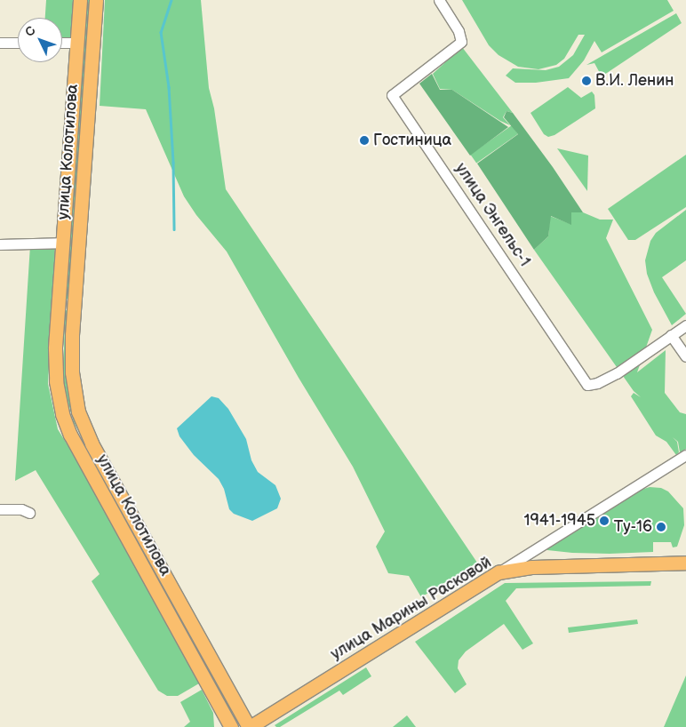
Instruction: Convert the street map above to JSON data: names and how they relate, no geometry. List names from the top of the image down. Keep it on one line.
{"streets":{"main road":["улица Колотилова","улица Марины Расковой"],"street":["улица Энгельс-1"]},"crossings":[["улица Колотилова","улица Марины Расковой"]],"places":["В.И. Ленин","Гостиница","1941-1945","Ту-16"],"north":"top left"}
